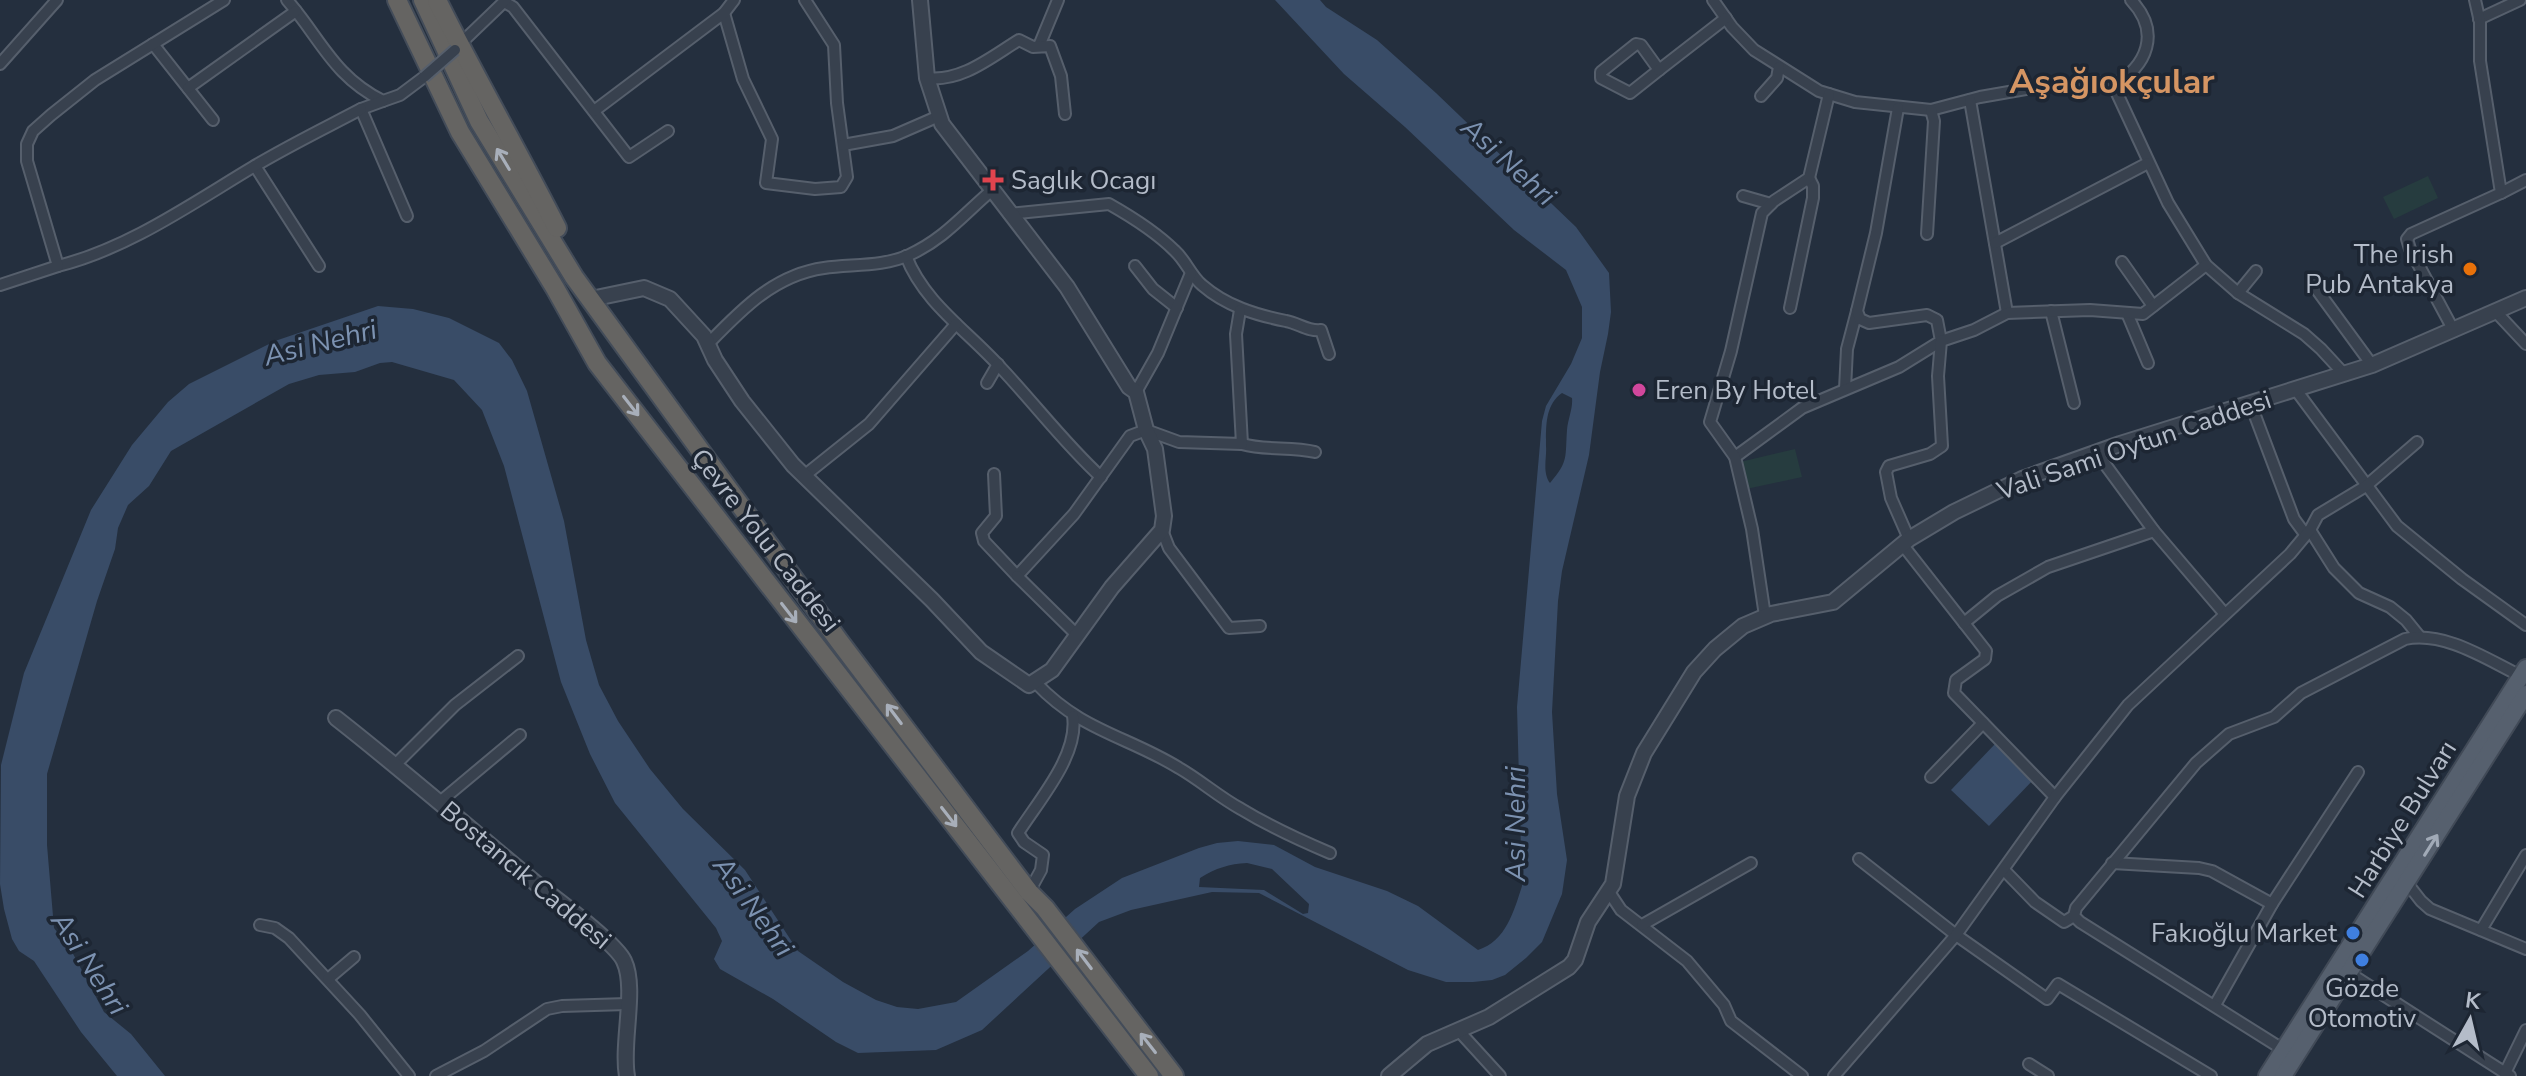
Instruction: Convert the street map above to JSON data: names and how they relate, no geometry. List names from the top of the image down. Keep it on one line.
{"streets":{"highway":["Çevre Yolu Caddesi"],"main road":["Harbiye Bulvarı"],"street":["Vali Sami Oytun Caddesi","Bostancık Caddesi"]},"districts":["Aşağıokçular"],"water":["Asi Nehri"],"places":{"health":["Saglık Ocagı"],"other":["The Irish Pub Antakya","Eren By Hotel","Fakıoğlu Market","Gözde Otomotiv"]},"north":"top"}
